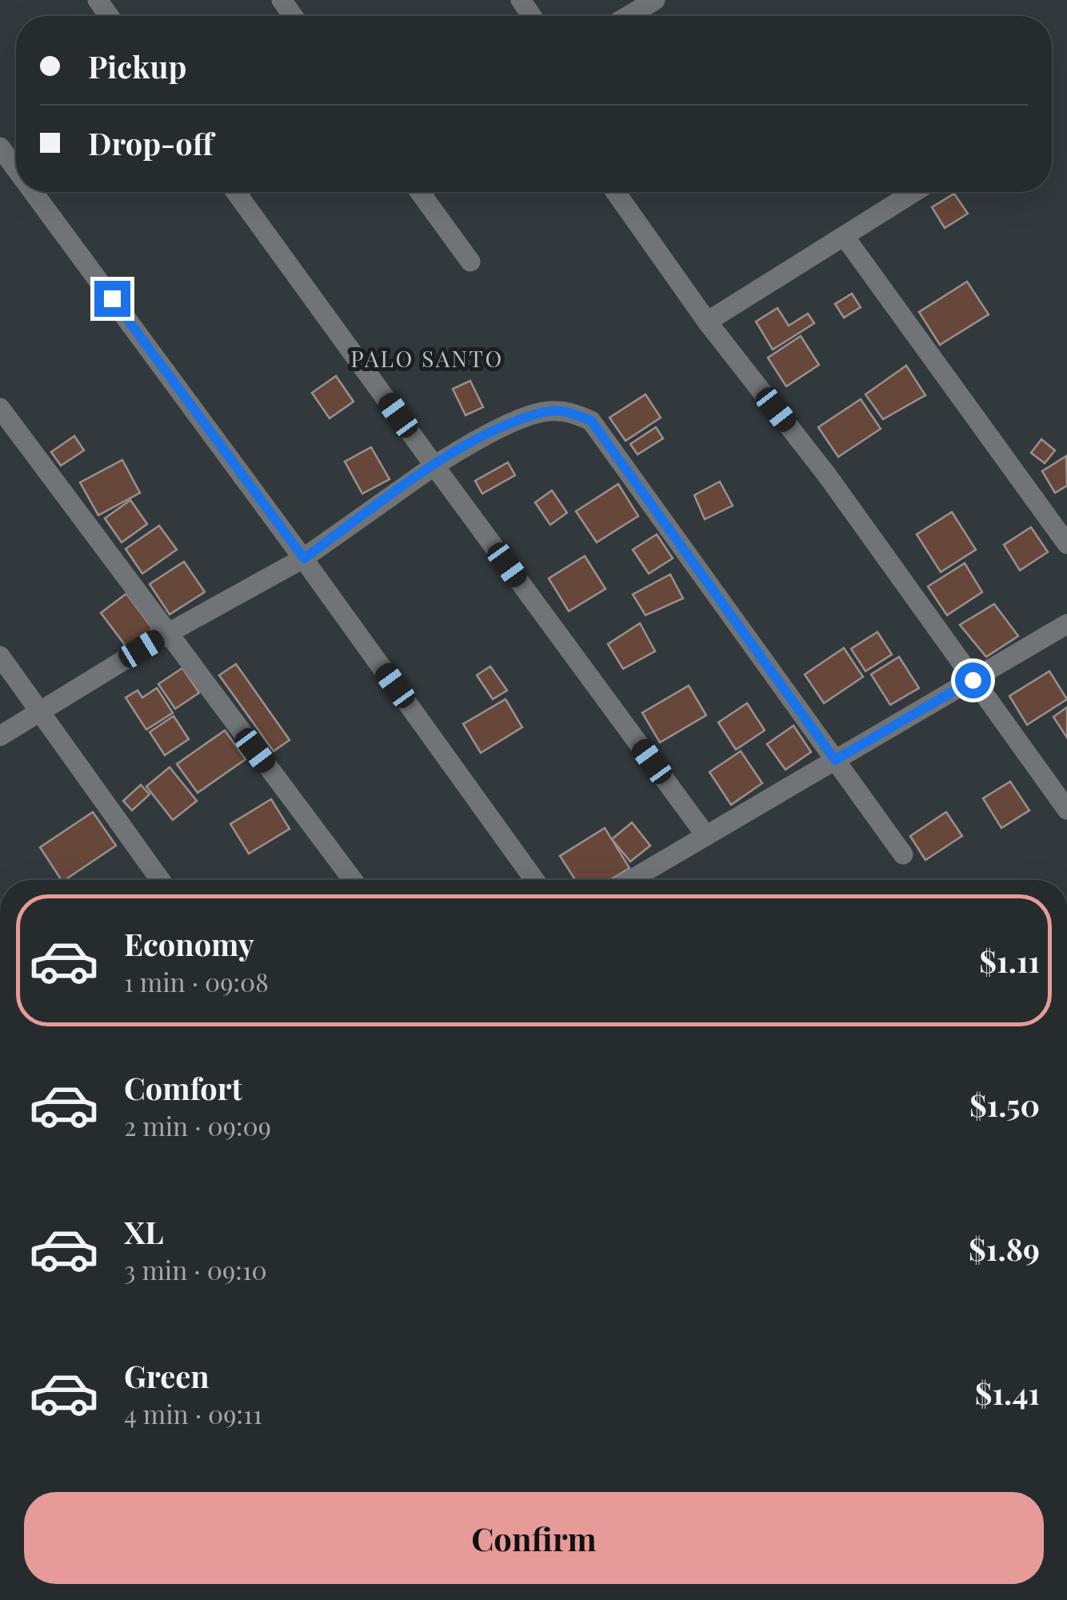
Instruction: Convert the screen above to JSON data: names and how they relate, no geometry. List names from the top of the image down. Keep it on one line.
{"districts":["PALO SANTO"],"page":{"banner":["Pickup","Drop-off"],"list":[{"name":"Economy","note":"1 min · 09:08","value":"$1.11"},{"name":"Comfort","note":"2 min · 09:09","value":"$1.50"},{"name":"XL","note":"3 min · 09:10","value":"$1.89"},{"name":"Green","note":"4 min · 09:11","value":"$1.41"}],"buttons":"Confirm"}}
